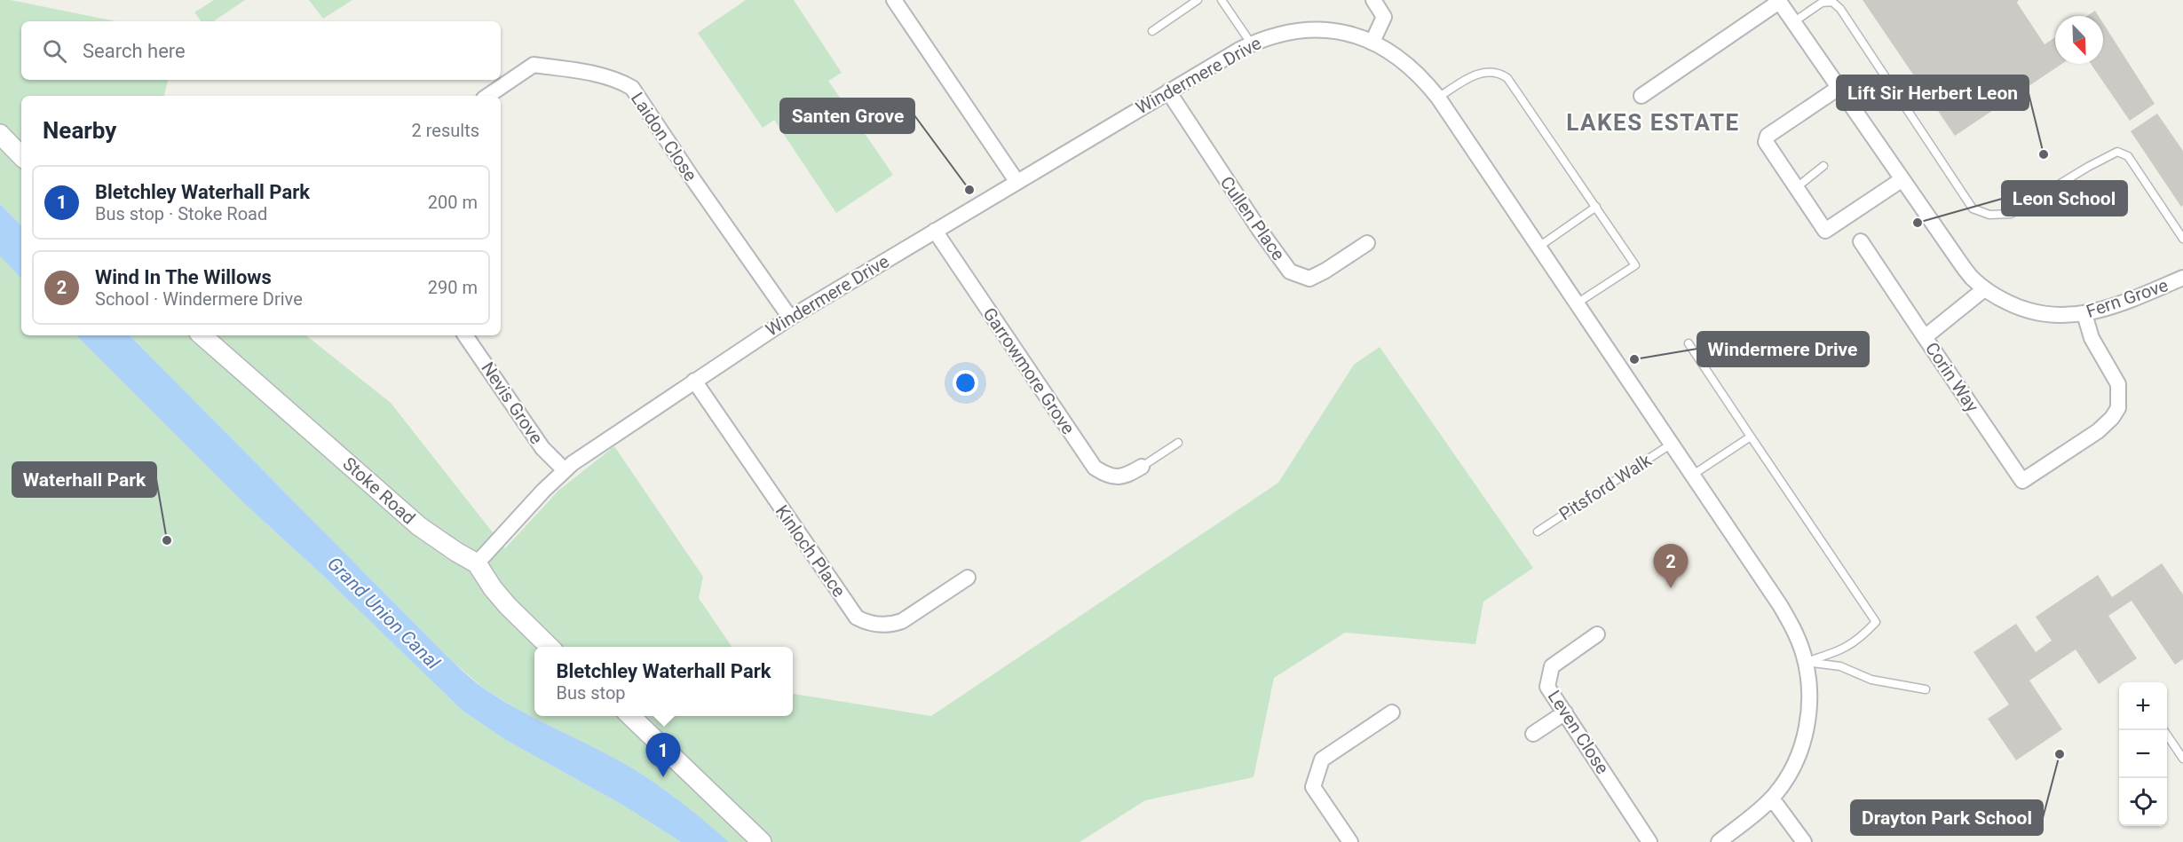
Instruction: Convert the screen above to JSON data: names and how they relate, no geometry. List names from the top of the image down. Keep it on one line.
{"streets":{"street":["Windermere Drive","Laidon Close","Cullen Place","Fern Grove","Garrowmore Grove","Corin Way","Nevis Grove","Stoke Road","Kinloch Place","Leven Close"],"lane":["Pitsford Walk"]},"crossings":[["Windermere Drive","Laidon Close"],["Windermere Drive","Cullen Place"],["Windermere Drive","Garrowmore Grove"],["Windermere Drive","Nevis Grove"],["Windermere Drive","Pitsford Walk"],["Windermere Drive","Stoke Road"],["Windermere Drive","Kinloch Place"],["Fern Grove","Corin Way"]],"districts":["LAKES ESTATE"],"water":["Grand Union Canal"],"places":["Lift Sir Herbert Leon","Santen Grove","Leon School","Windermere Drive","Waterhall Park","Drayton Park School"],"north":"bottom right","page":{"search":"Search here","heading":["Nearby","2 results"],"list":[{"mark":"1","name":"Bletchley Waterhall Park","note":"Bus stop · Stoke Road","value":"200 m"},{"mark":"2","name":"Wind In The Willows","note":"School · Windermere Drive","value":"290 m"}],"pins":["2","1"],"popup":["Bletchley Waterhall Park","Bus stop"],"map_buttons":["+","−"]}}
